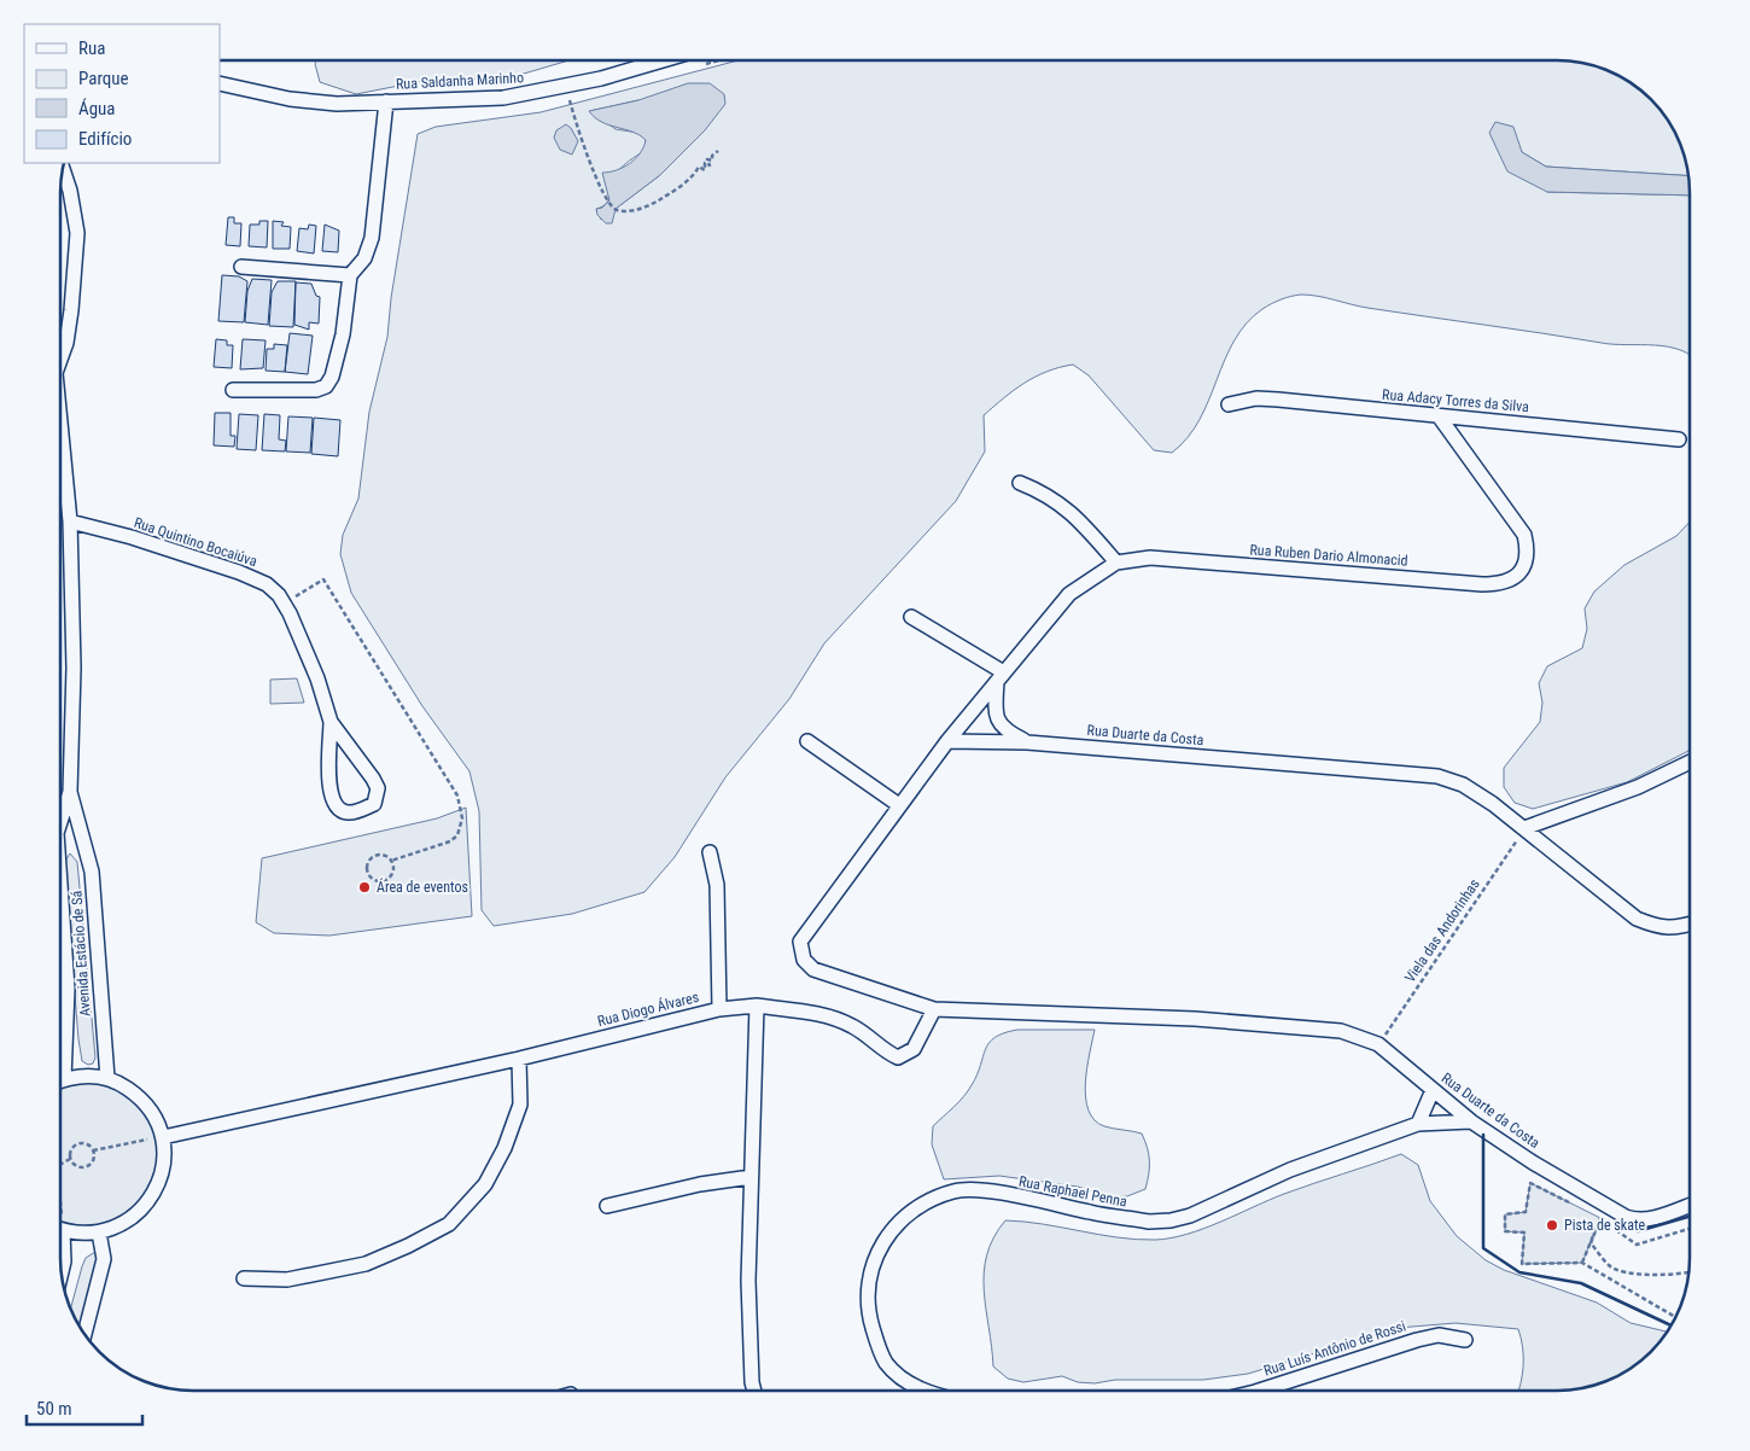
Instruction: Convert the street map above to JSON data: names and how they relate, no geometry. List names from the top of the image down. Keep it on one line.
{"streets":{"street":["Rua Saldanha Marinho","Rua Adacy Torres da Silva","Rua Quintino Bocaiúva","Rua Ruben Dario Almonacid","Rua Duarte da Costa","Avenida Estácio de Sá","Rua Diogo Álvares","Rua Raphael Penna","Rua Luís Antônio de Rossi"],"path":["Viela das Andorinhas"]},"crossings":[["Rua Adacy Torres da Silva","Rua Ruben Dario Almonacid"],["Rua Quintino Bocaiúva","Avenida Estácio de Sá"],["Rua Ruben Dario Almonacid","Rua Duarte da Costa"],["Rua Duarte da Costa","Viela das Andorinhas"],["Rua Duarte da Costa","Rua Raphael Penna"]],"places":["Área de eventos","Pista de skate"],"legend":["Rua","Parque","Água","Edifício"],"scale_bar":"50 m"}
